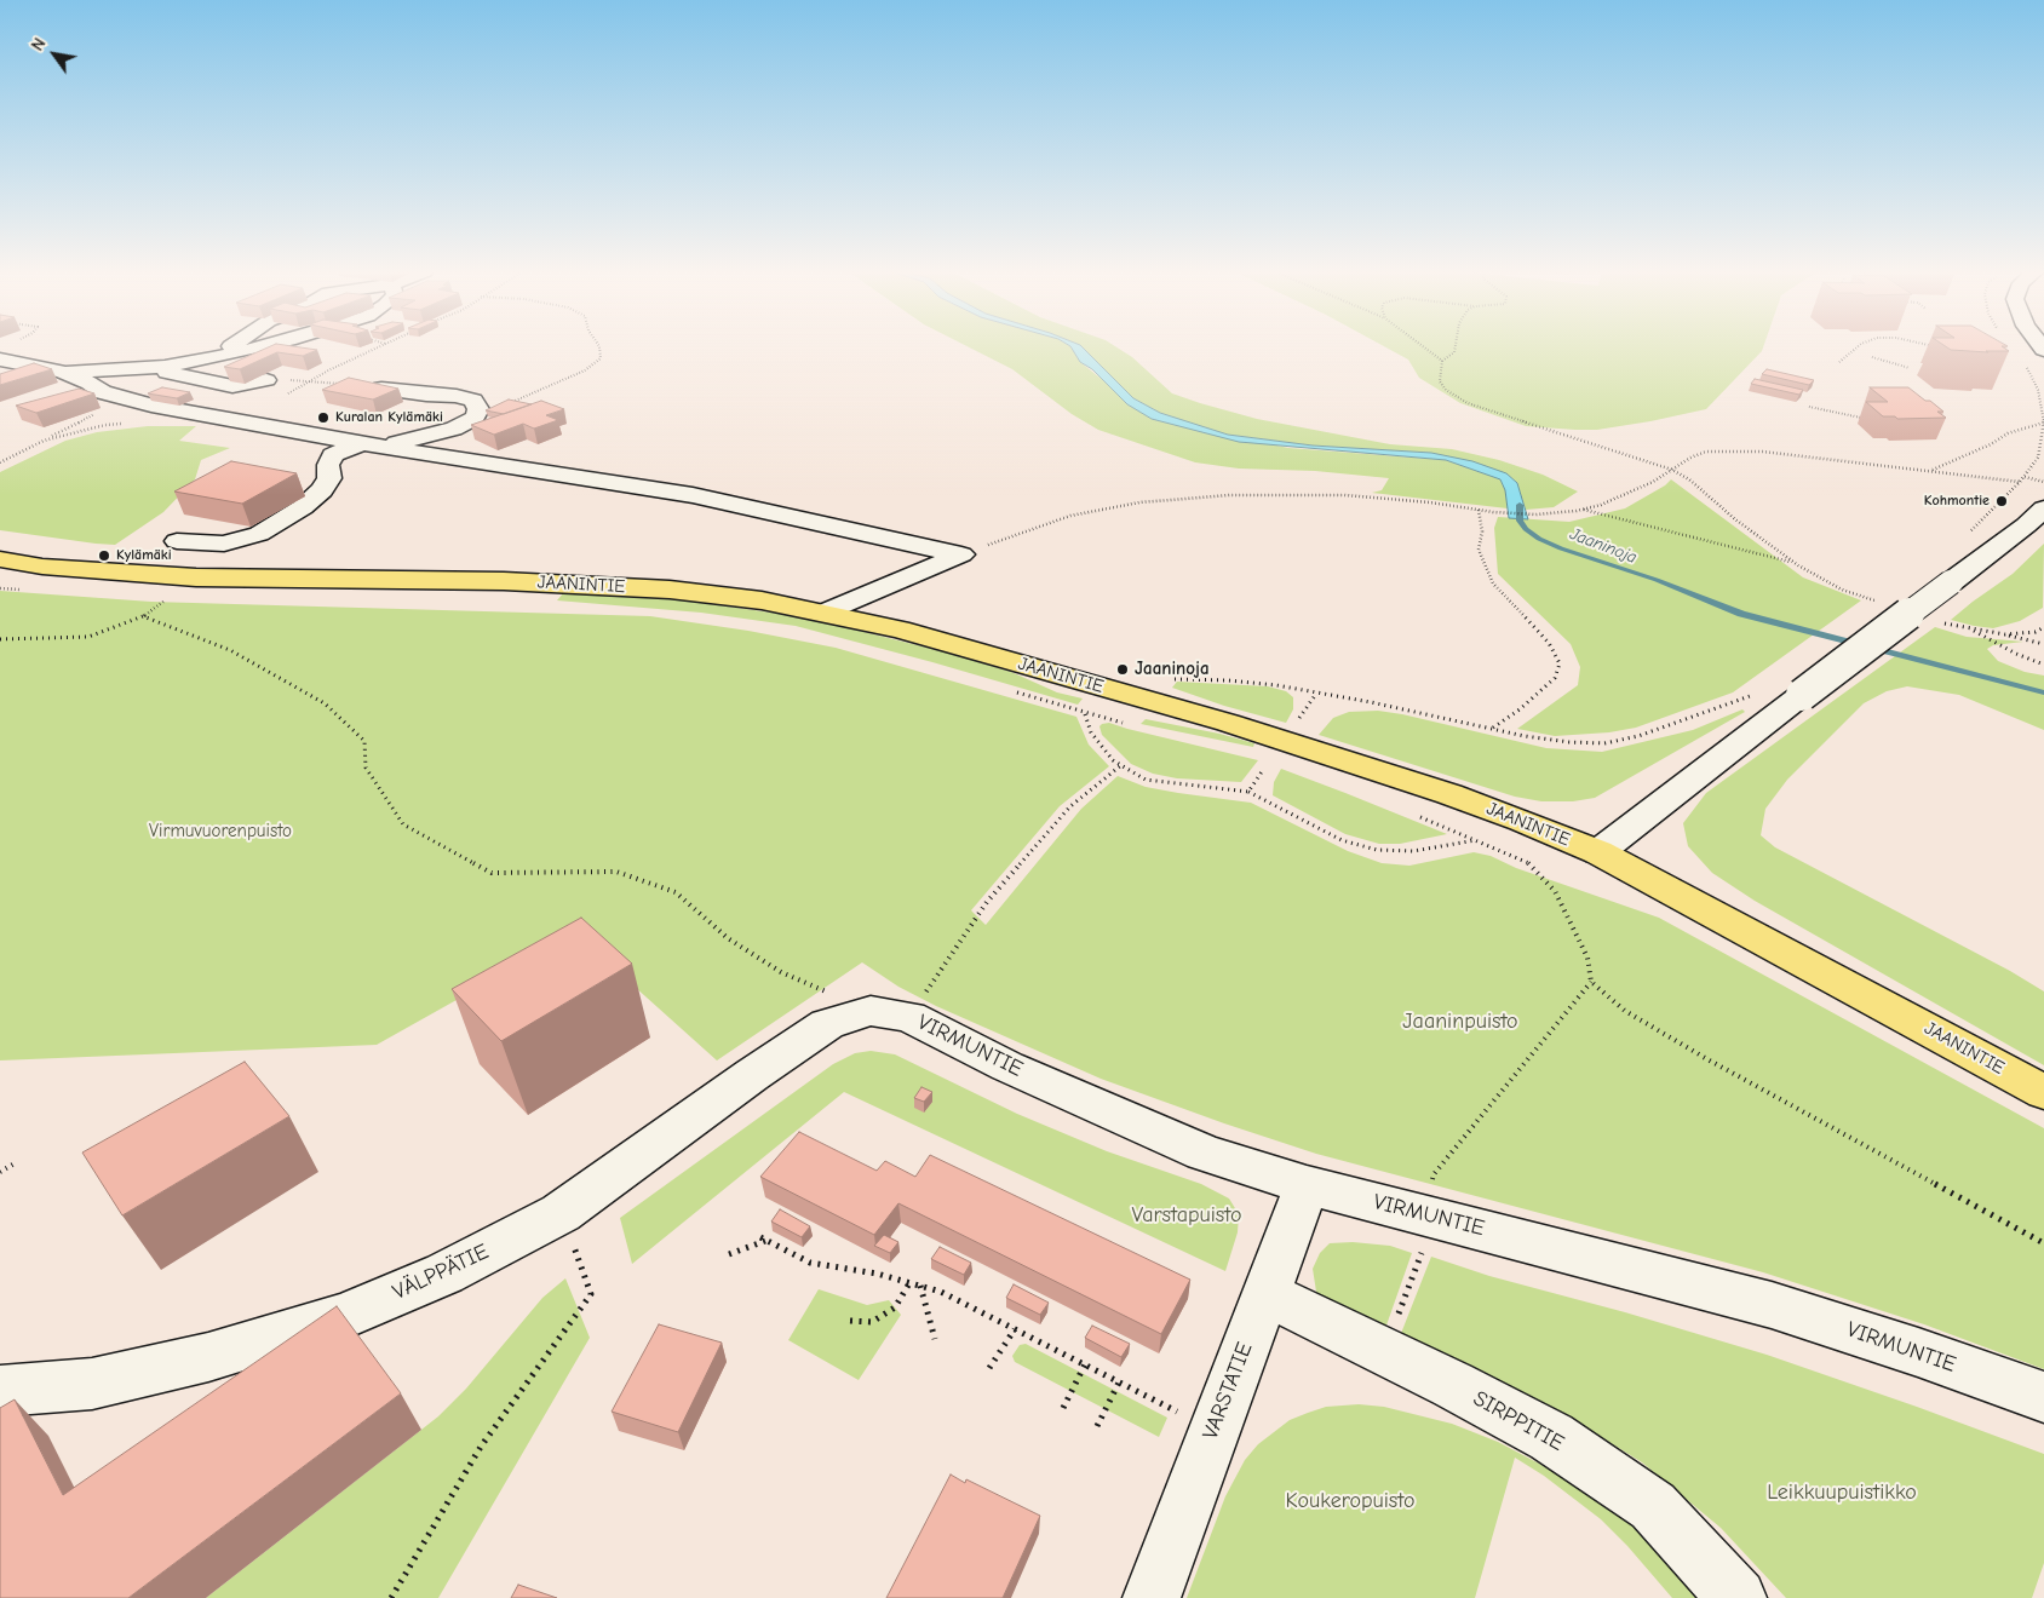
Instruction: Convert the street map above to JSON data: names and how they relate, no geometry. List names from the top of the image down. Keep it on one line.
{"streets":{"main road":["JAANINTIE"],"street":["VIRMUNTIE","VÄLPPÄTIE","VARSTATIE","SIRPPITIE"]},"crossings":[["VIRMUNTIE","VÄLPPÄTIE"],["VIRMUNTIE","VARSTATIE"],["VARSTATIE","SIRPPITIE"]],"water":["Jaaninoja"],"parks":["Virmuvuorenpuisto","Jaaninpuisto","Varstapuisto","Leikkuupuistikko","Koukeropuisto"],"places":["Kuralan Kylämäki","Kohmontie","Kylämäki","Jaaninoja"],"north":"top left"}
